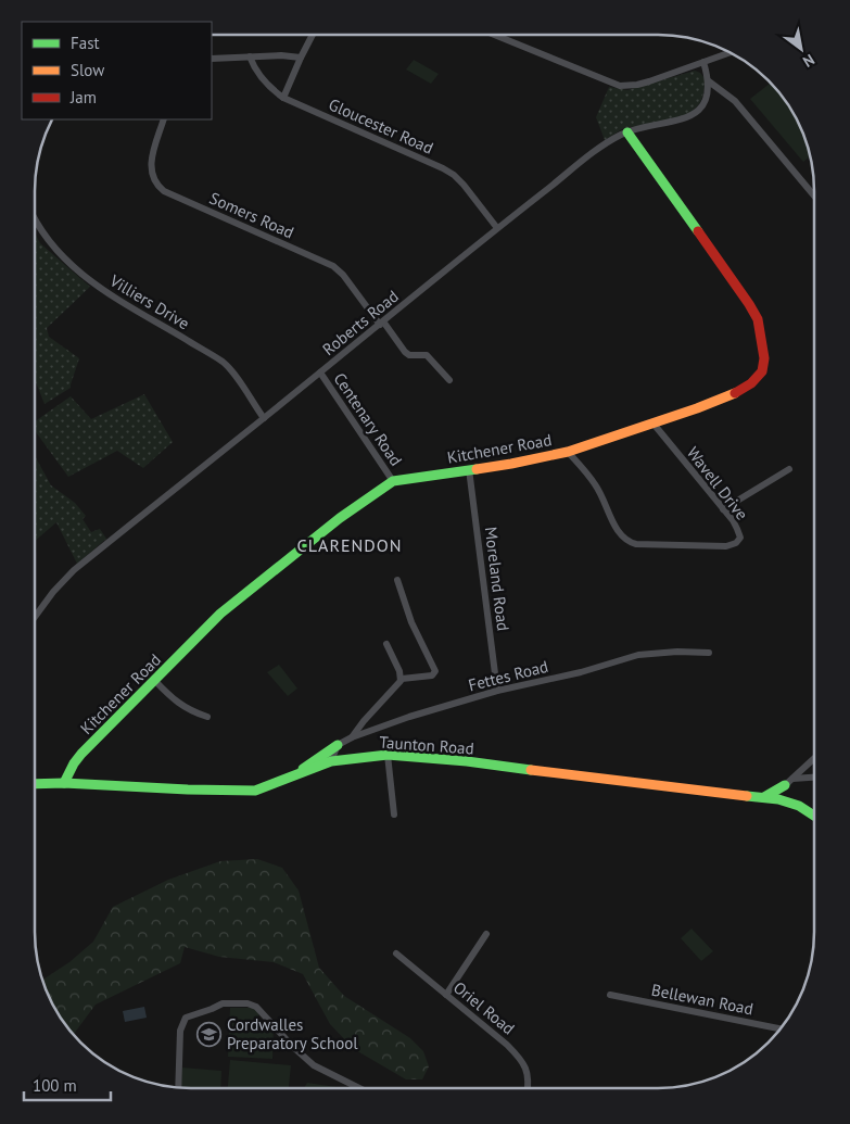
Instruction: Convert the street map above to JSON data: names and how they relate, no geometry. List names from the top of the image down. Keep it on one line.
{"streets":{"street":["Gloucester Road","Somers Road","Villiers Drive","Roberts Road","Centenary Road","Kitchener Road","Wavell Drive","Moreland Road","Fettes Road","Taunton Road","Bellewan Road","Oriel Road"]},"crossings":[["Gloucester Road","Roberts Road"],["Somers Road","Roberts Road"],["Villiers Drive","Roberts Road"],["Roberts Road","Centenary Road"],["Roberts Road","Kitchener Road"],["Centenary Road","Kitchener Road"],["Kitchener Road","Wavell Drive"],["Kitchener Road","Moreland Road"],["Kitchener Road","Taunton Road"],["Moreland Road","Fettes Road"]],"districts":["CLARENDON"],"places":{"school or university":["Cordwalles Preparatory School"]},"legend":["Fast","Slow","Jam"],"scale_bar":"100 m","north":"bottom right"}
